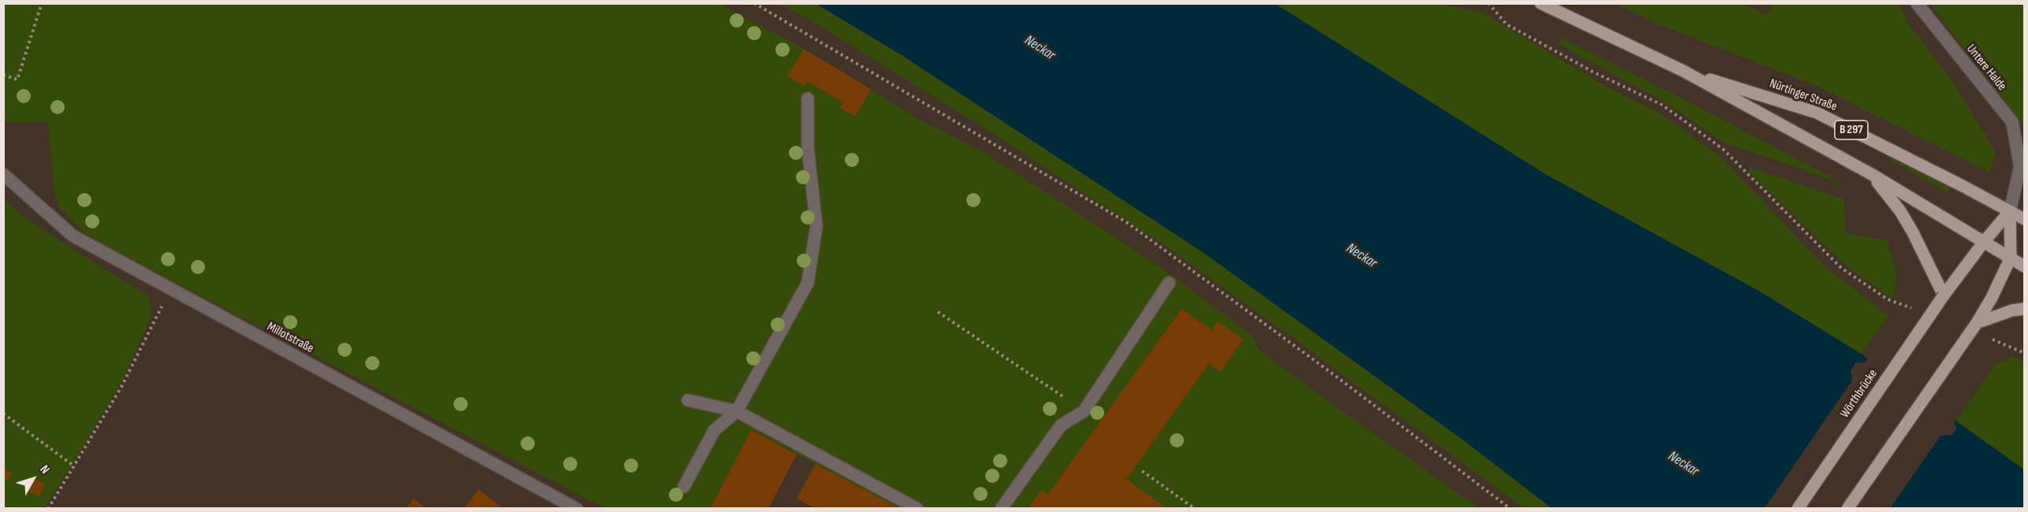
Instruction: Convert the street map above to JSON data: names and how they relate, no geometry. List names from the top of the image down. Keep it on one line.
{"streets":{"main road":["Nürtinger Straße","B 297","Wörthbrücke"],"street":["Untere Halde","Millotstraße"]},"crossings":[["Untere Halde","Nürtinger Straße"],["Untere Halde","Wörthbrücke"],["Nürtinger Straße","B 297"],["Nürtinger Straße","Wörthbrücke"],["B 297","Wörthbrücke"]],"water":["Neckar"],"north":"top right"}
